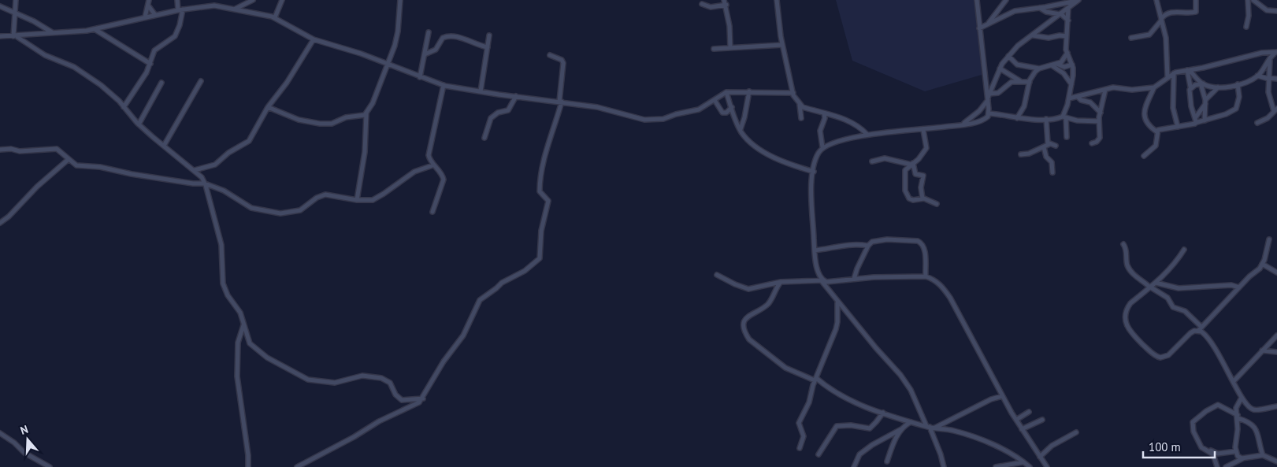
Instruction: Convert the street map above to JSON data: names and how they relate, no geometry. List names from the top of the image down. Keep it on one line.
{"scale_bar":"100 m","north":"top"}
